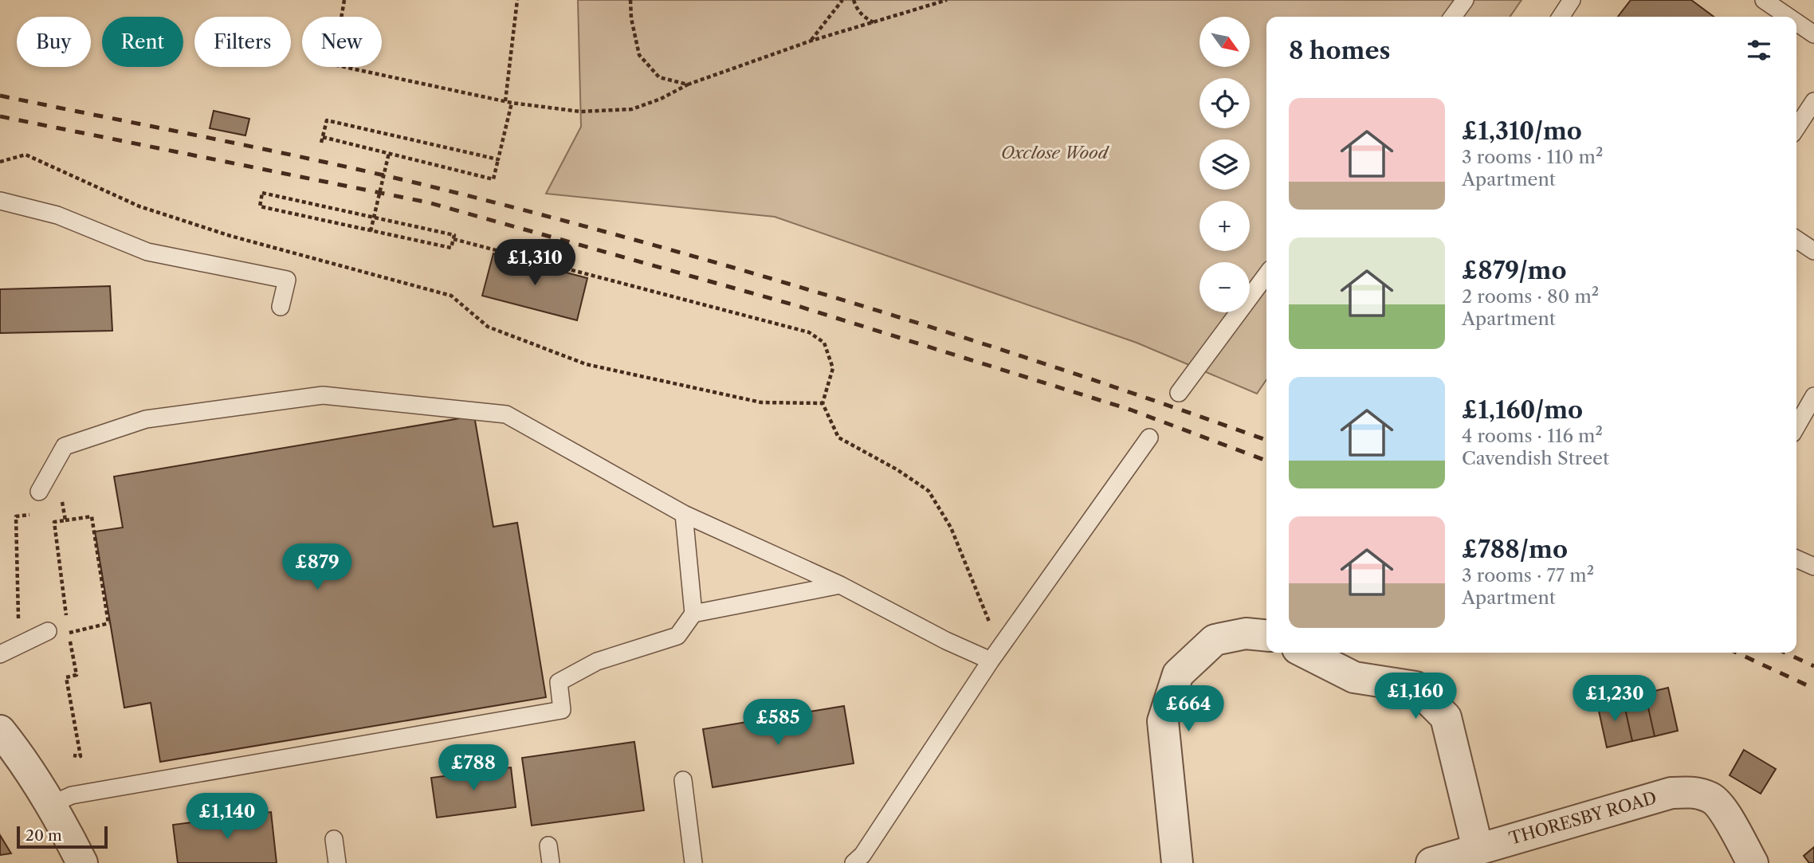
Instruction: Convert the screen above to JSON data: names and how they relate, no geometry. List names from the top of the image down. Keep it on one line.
{"streets":{"street":["THORESBY ROAD"]},"parks":["Oxclose Wood"],"scale_bar":"20 m","north":"bottom right","page":{"map_buttons":["+","−"],"chip":["Buy","Rent","Filters","New"],"heading":"8 homes","list":[{"name":"£1,310/mo","note":"3 rooms · 110 m² · Apartment"},{"name":"£879/mo","note":"2 rooms · 80 m² · Apartment"},{"name":"£1,160/mo","note":"4 rooms · 116 m² · Cavendish Street"},{"name":"£788/mo","note":"3 rooms · 77 m² · Apartment"}],"price":["£1,310","£879","£1,160","£1,230","£664","£585","£788","£1,140"],"scale":"20 m"}}
